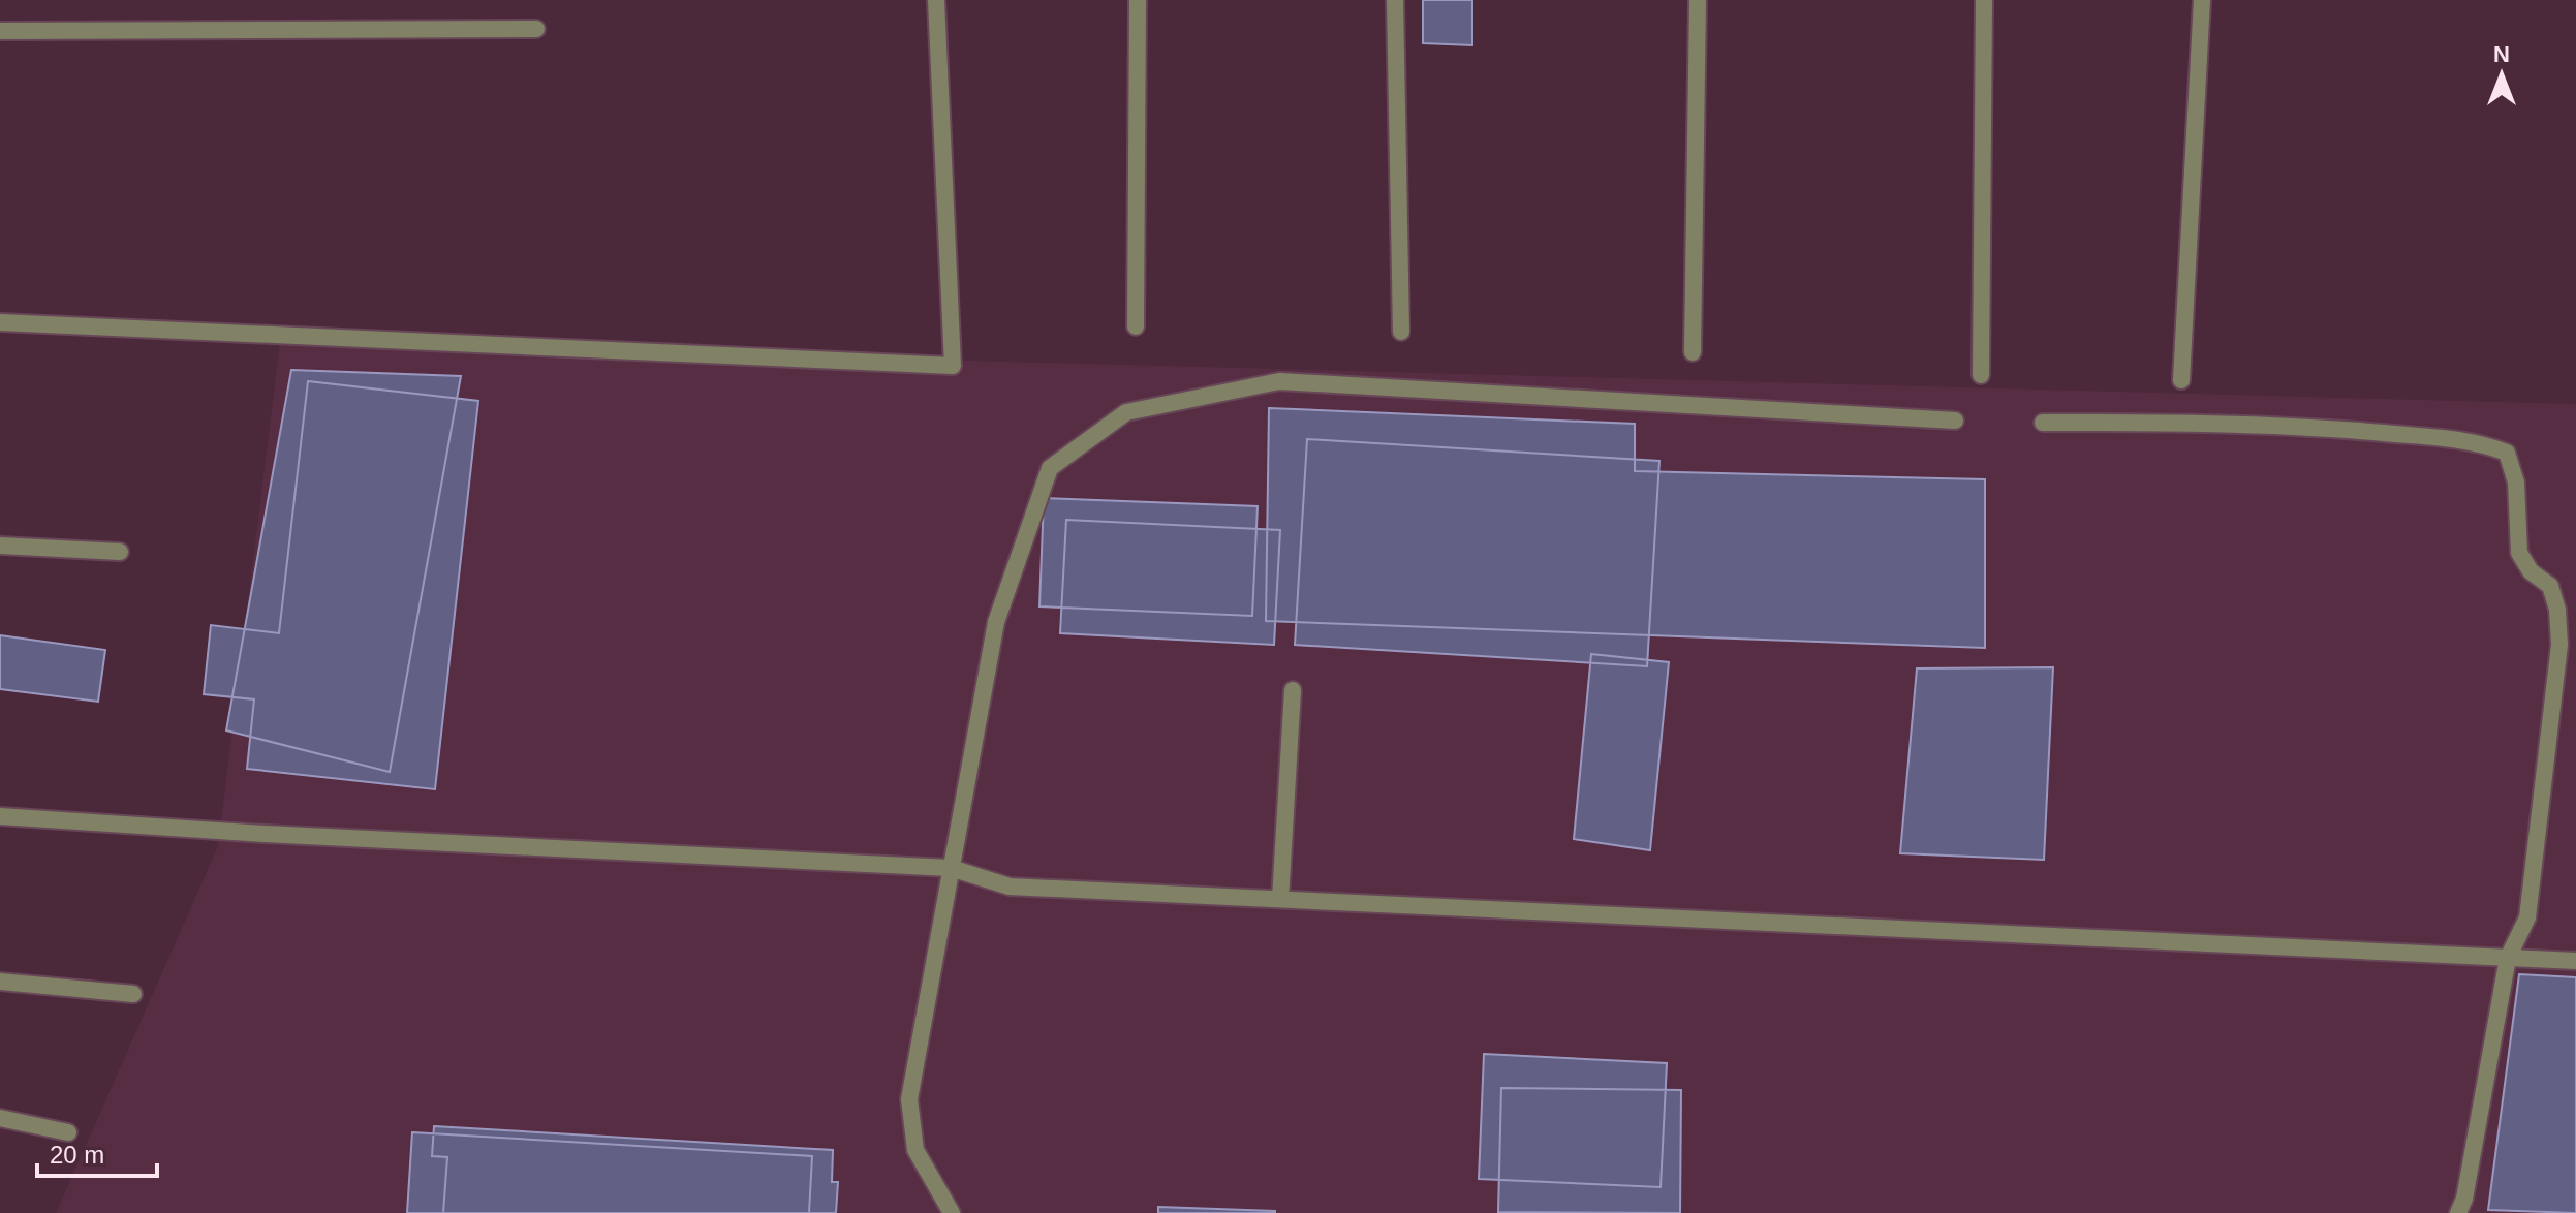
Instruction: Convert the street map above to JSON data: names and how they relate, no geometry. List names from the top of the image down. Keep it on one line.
{"scale_bar":"20 m","north":"top"}
